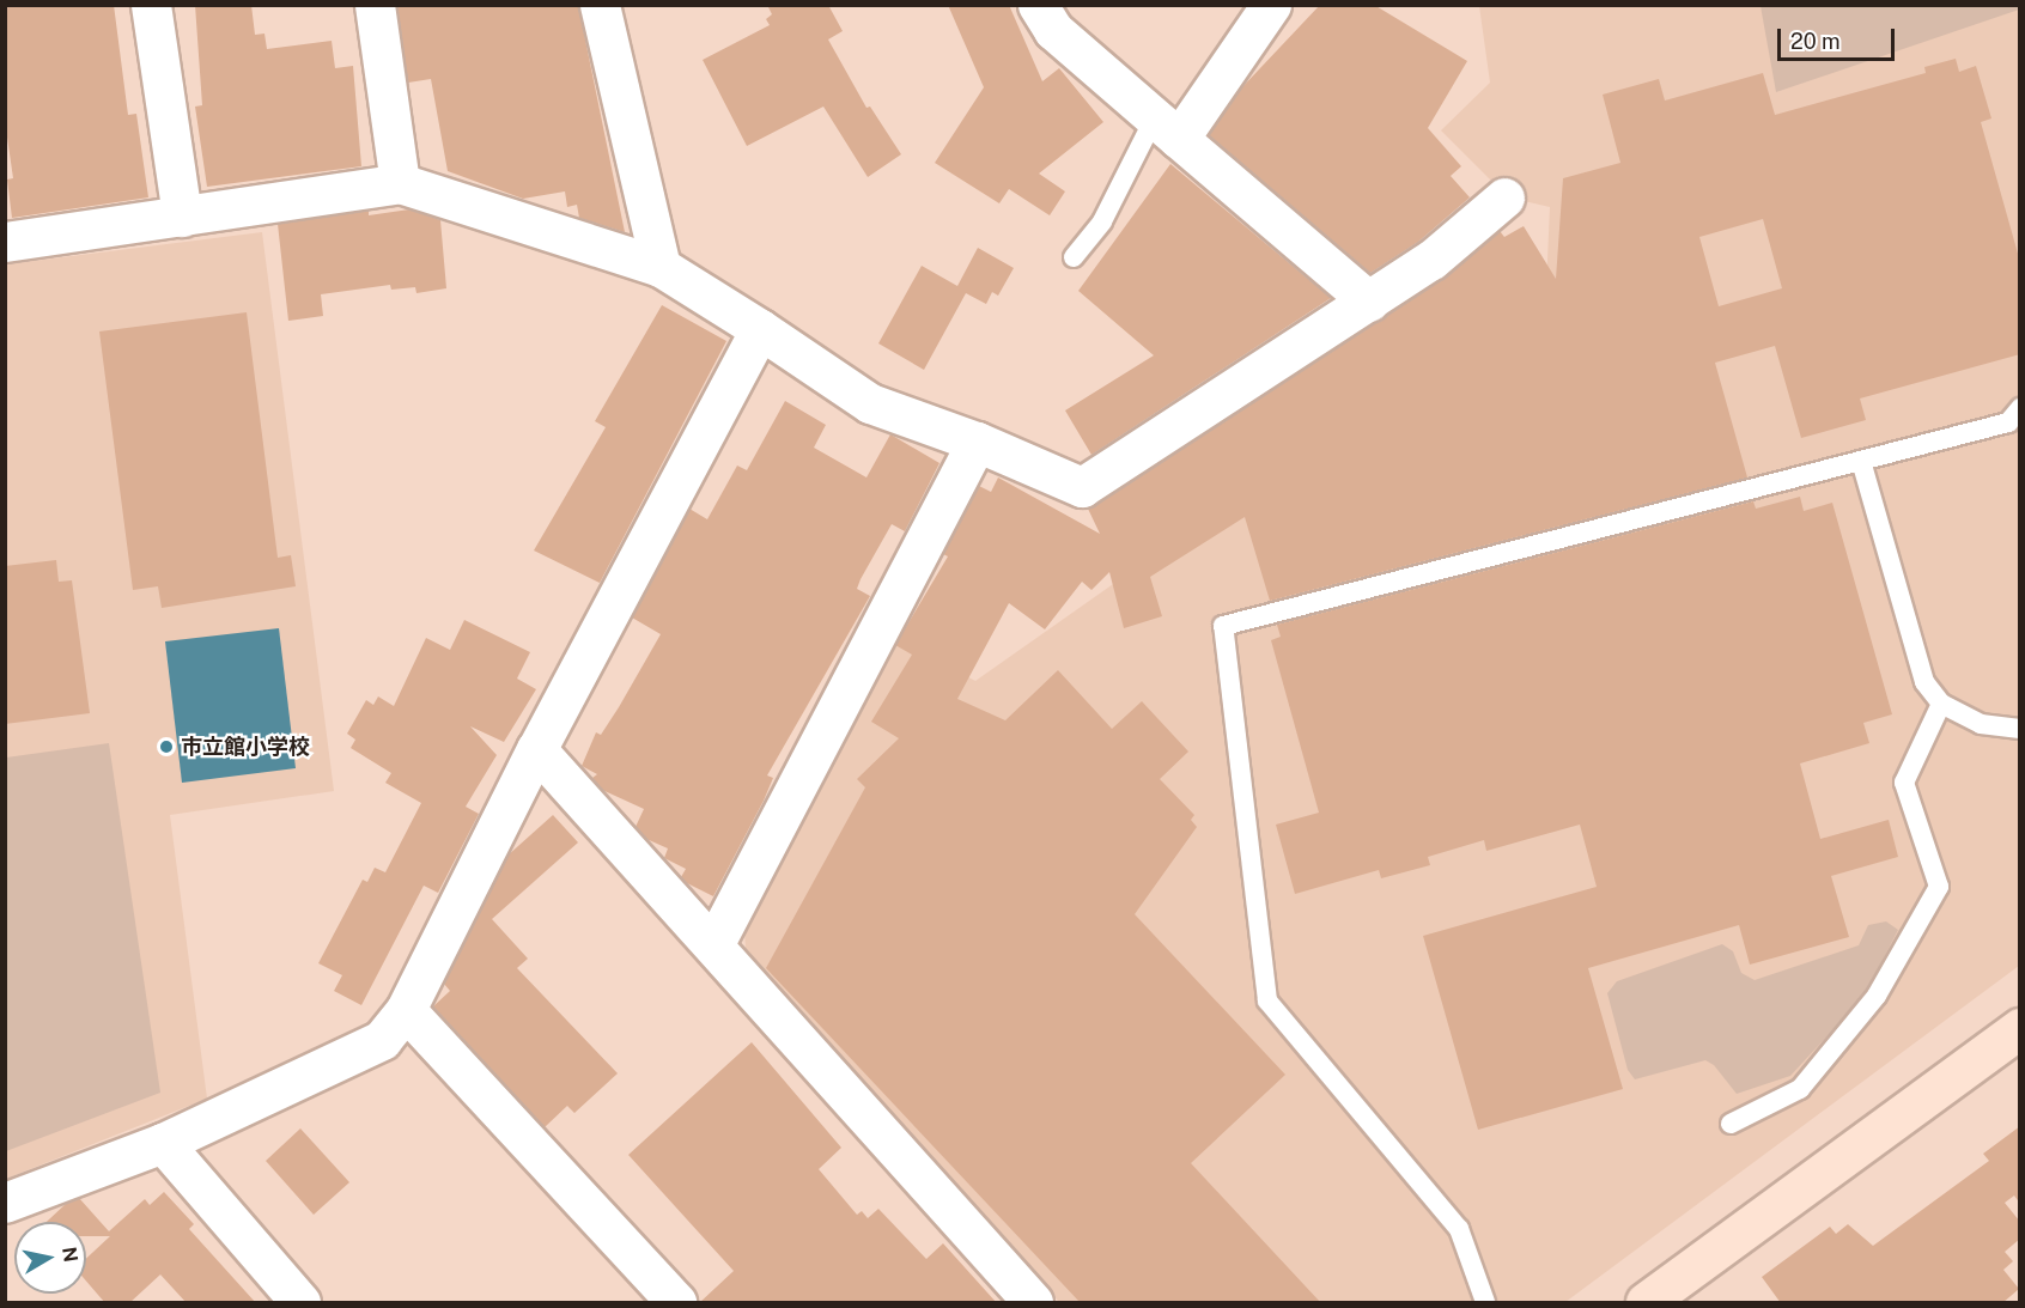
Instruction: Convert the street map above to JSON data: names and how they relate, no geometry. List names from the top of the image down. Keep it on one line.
{"places":["市立館小学校"],"scale_bar":"20 m","north":"right"}
